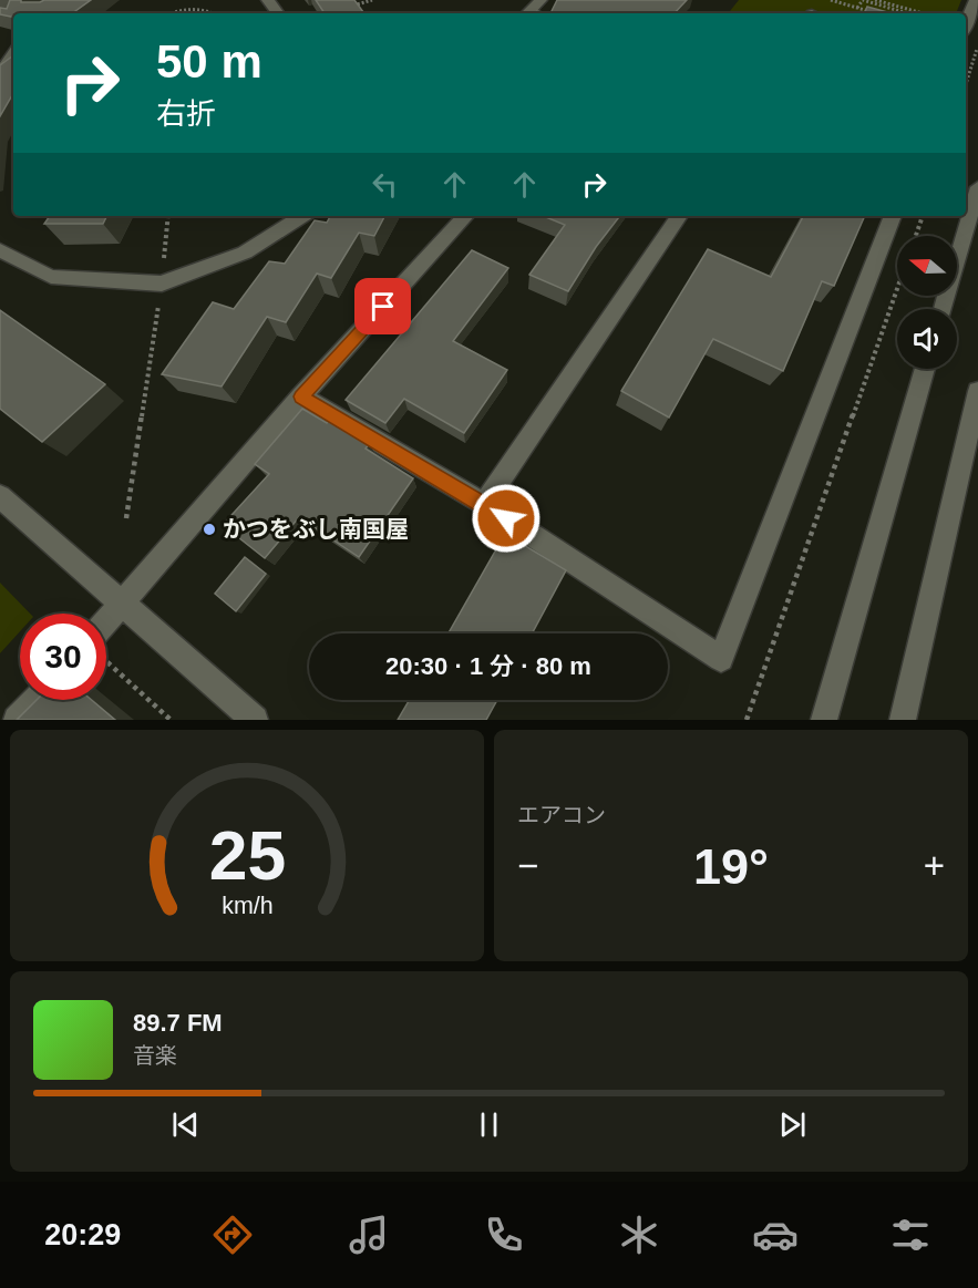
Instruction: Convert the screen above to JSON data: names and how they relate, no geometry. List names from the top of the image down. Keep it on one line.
{"places":["かつをぶし南国屋"],"north":"left","page":{"turn":["50 m","右折"],"limit":"30","trip":"20:30 · 1 分 · 80 m","tile":"エアコン","heat":["−","19°","+"],"song":["89.7 FM","音楽"],"tabs":"20:29","gauge":["25","km/h"]}}
